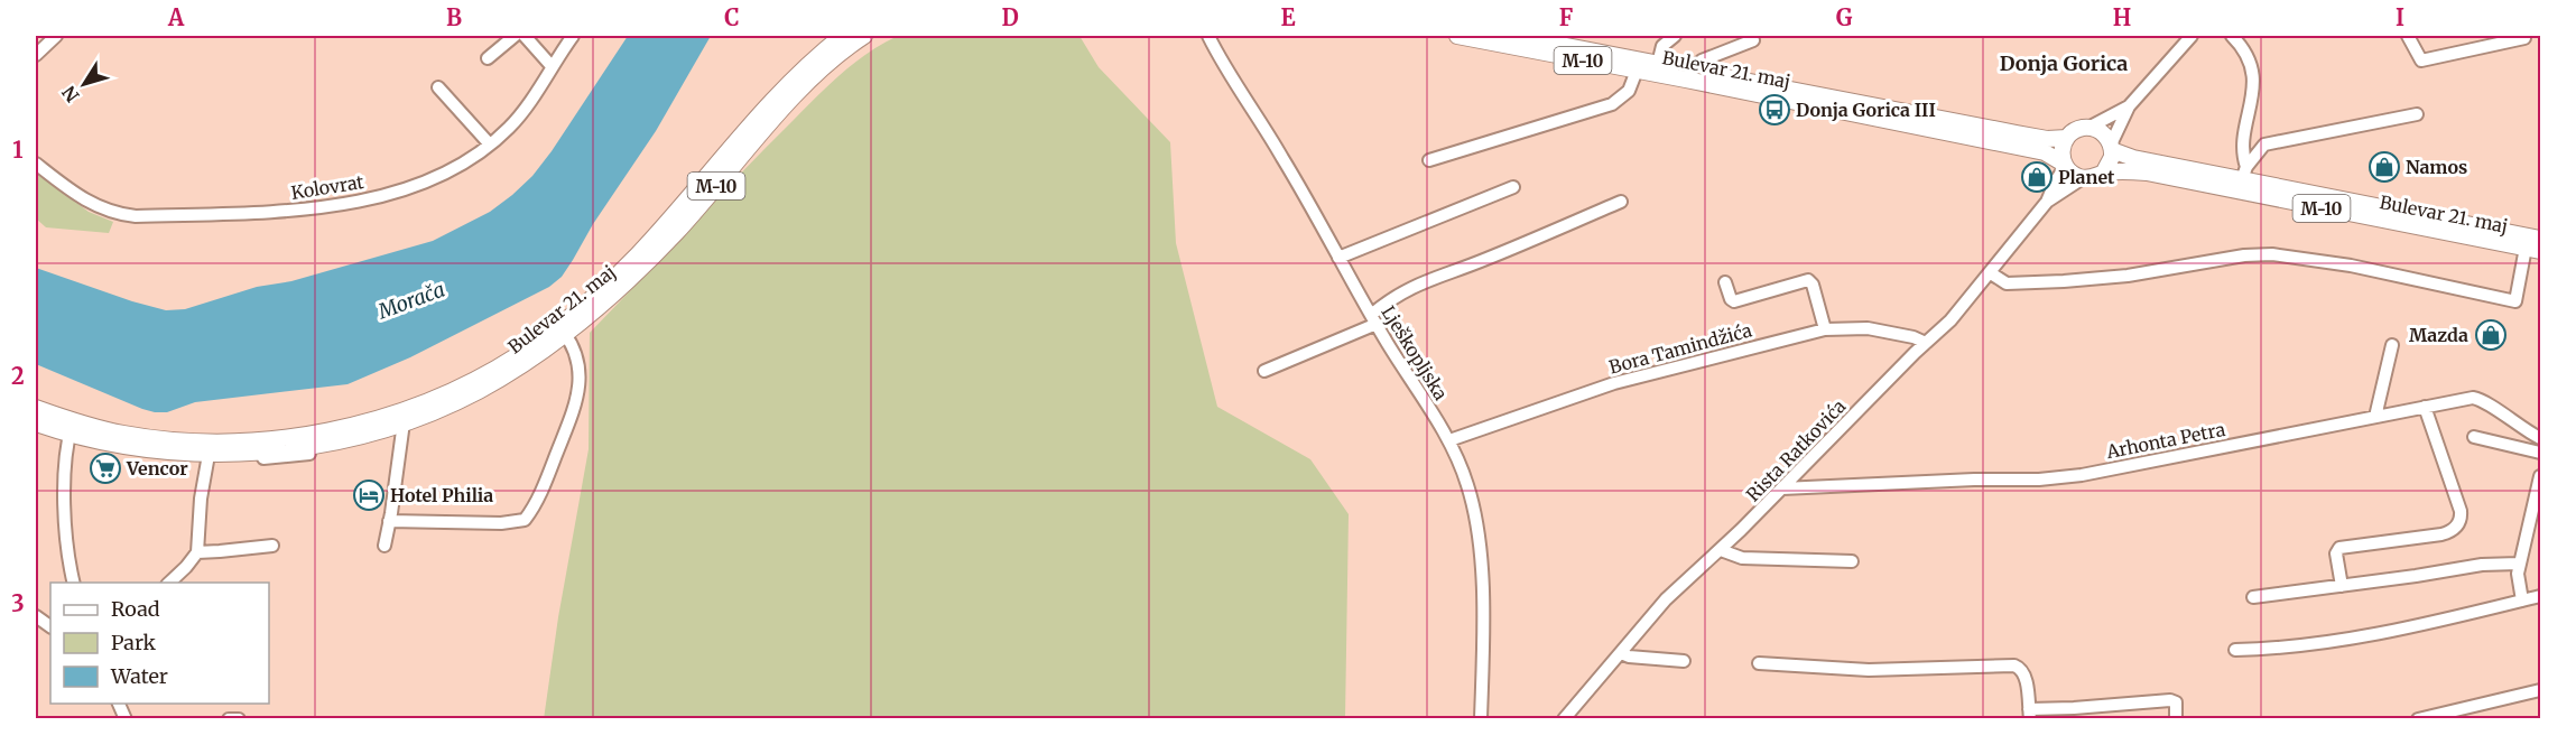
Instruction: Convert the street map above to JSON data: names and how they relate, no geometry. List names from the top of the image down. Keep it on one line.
{"streets":{"main road":["M-10","Bulevar 21. maj"],"street":["Kolovrat","Bora Tamindžića","Lješkopljska","Arhonta Petra","Rista Ratkovića"]},"crossings":[["Bulevar 21. maj","Rista Ratkovića"],["Bora Tamindžića","Lješkopljska"],["Bora Tamindžića","Rista Ratkovića"],["Arhonta Petra","Rista Ratkovića"]],"districts":["Donja Gorica"],"water":["Morača"],"places":{"bus stop":["Donja Gorica III"],"shop":["Namos","Planet","Mazda"],"supermarket":["Vencor"],"hotel":["Hotel Philia"]},"legend":["Road","Park","Water"],"north":"bottom left","grid":{"columns":["A","B","C","D","E","F","G","H","I"],"rows":["1","2","3"]}}
